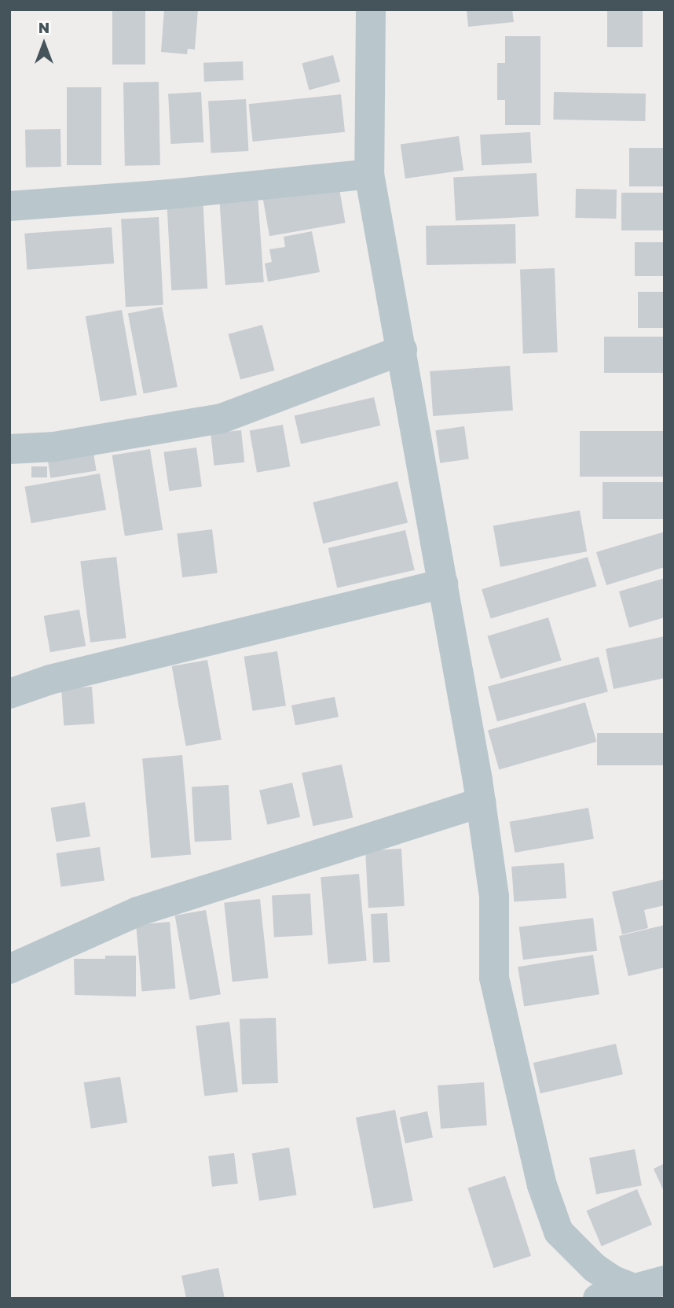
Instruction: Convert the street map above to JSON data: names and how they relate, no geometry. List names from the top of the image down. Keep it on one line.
{"north":"top"}
